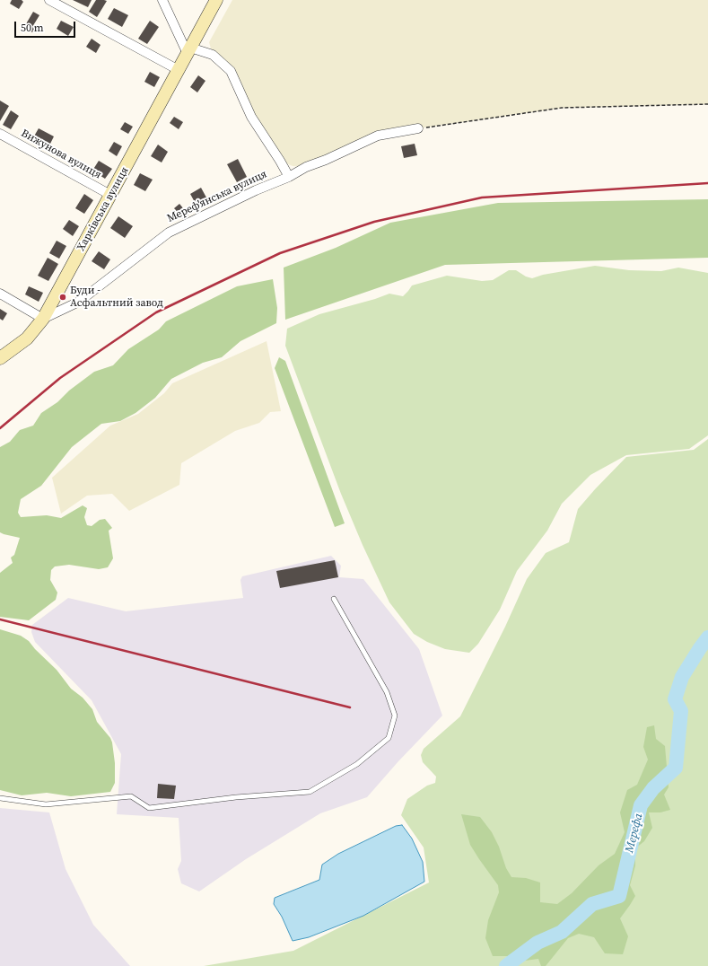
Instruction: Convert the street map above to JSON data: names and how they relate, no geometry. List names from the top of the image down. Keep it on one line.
{"streets":{"street":["Вижунова вулиця","Мереф'янська вулиця","Харківська вулиця"]},"crossings":[["Вижунова вулиця","Харківська вулиця"],["Мереф'янська вулиця","Харківська вулиця"]],"water":["Мерефа"],"places":["Буди - Асфальтний завод"],"scale_bar":"50 m"}
